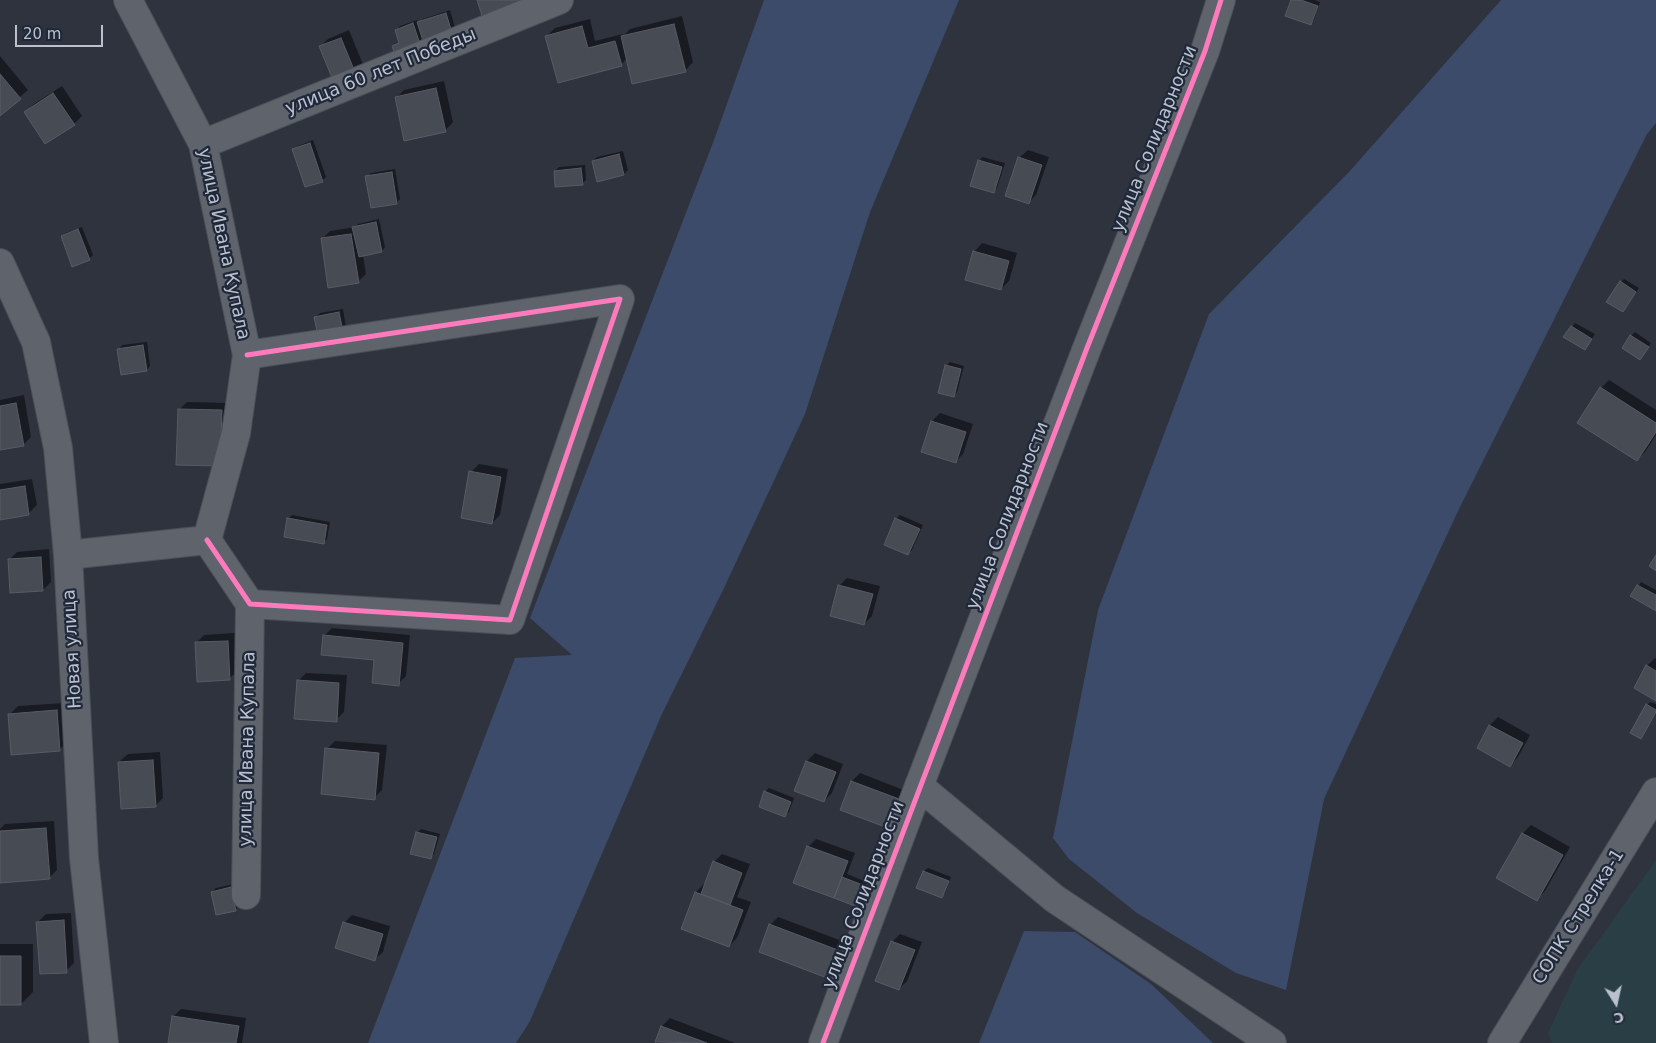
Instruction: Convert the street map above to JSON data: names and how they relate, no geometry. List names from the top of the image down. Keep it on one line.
{"streets":{"street":["улица 60 лет Победы","улица Солидарности","улица Ивана Купала","Новая улица","СОПК Стрелка-1"]},"crossings":[["улица 60 лет Победы","улица Ивана Купала"]],"scale_bar":"20 m","north":"bottom"}
